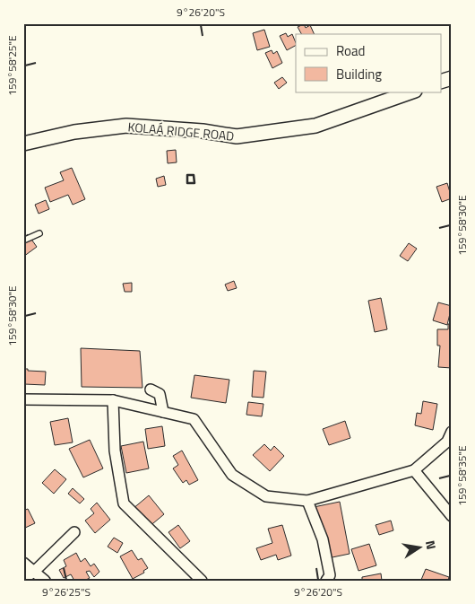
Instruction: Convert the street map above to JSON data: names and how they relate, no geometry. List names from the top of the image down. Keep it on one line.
{"streets":{"street":["KOLAÁ RIDGE ROAD"]},"legend":["Road","Building"],"north":"right","coordinates":["9°26'20\"S","159°58'25\"E","159°58'30\"E","159°58'35\"E","9°26'25\"S"]}
